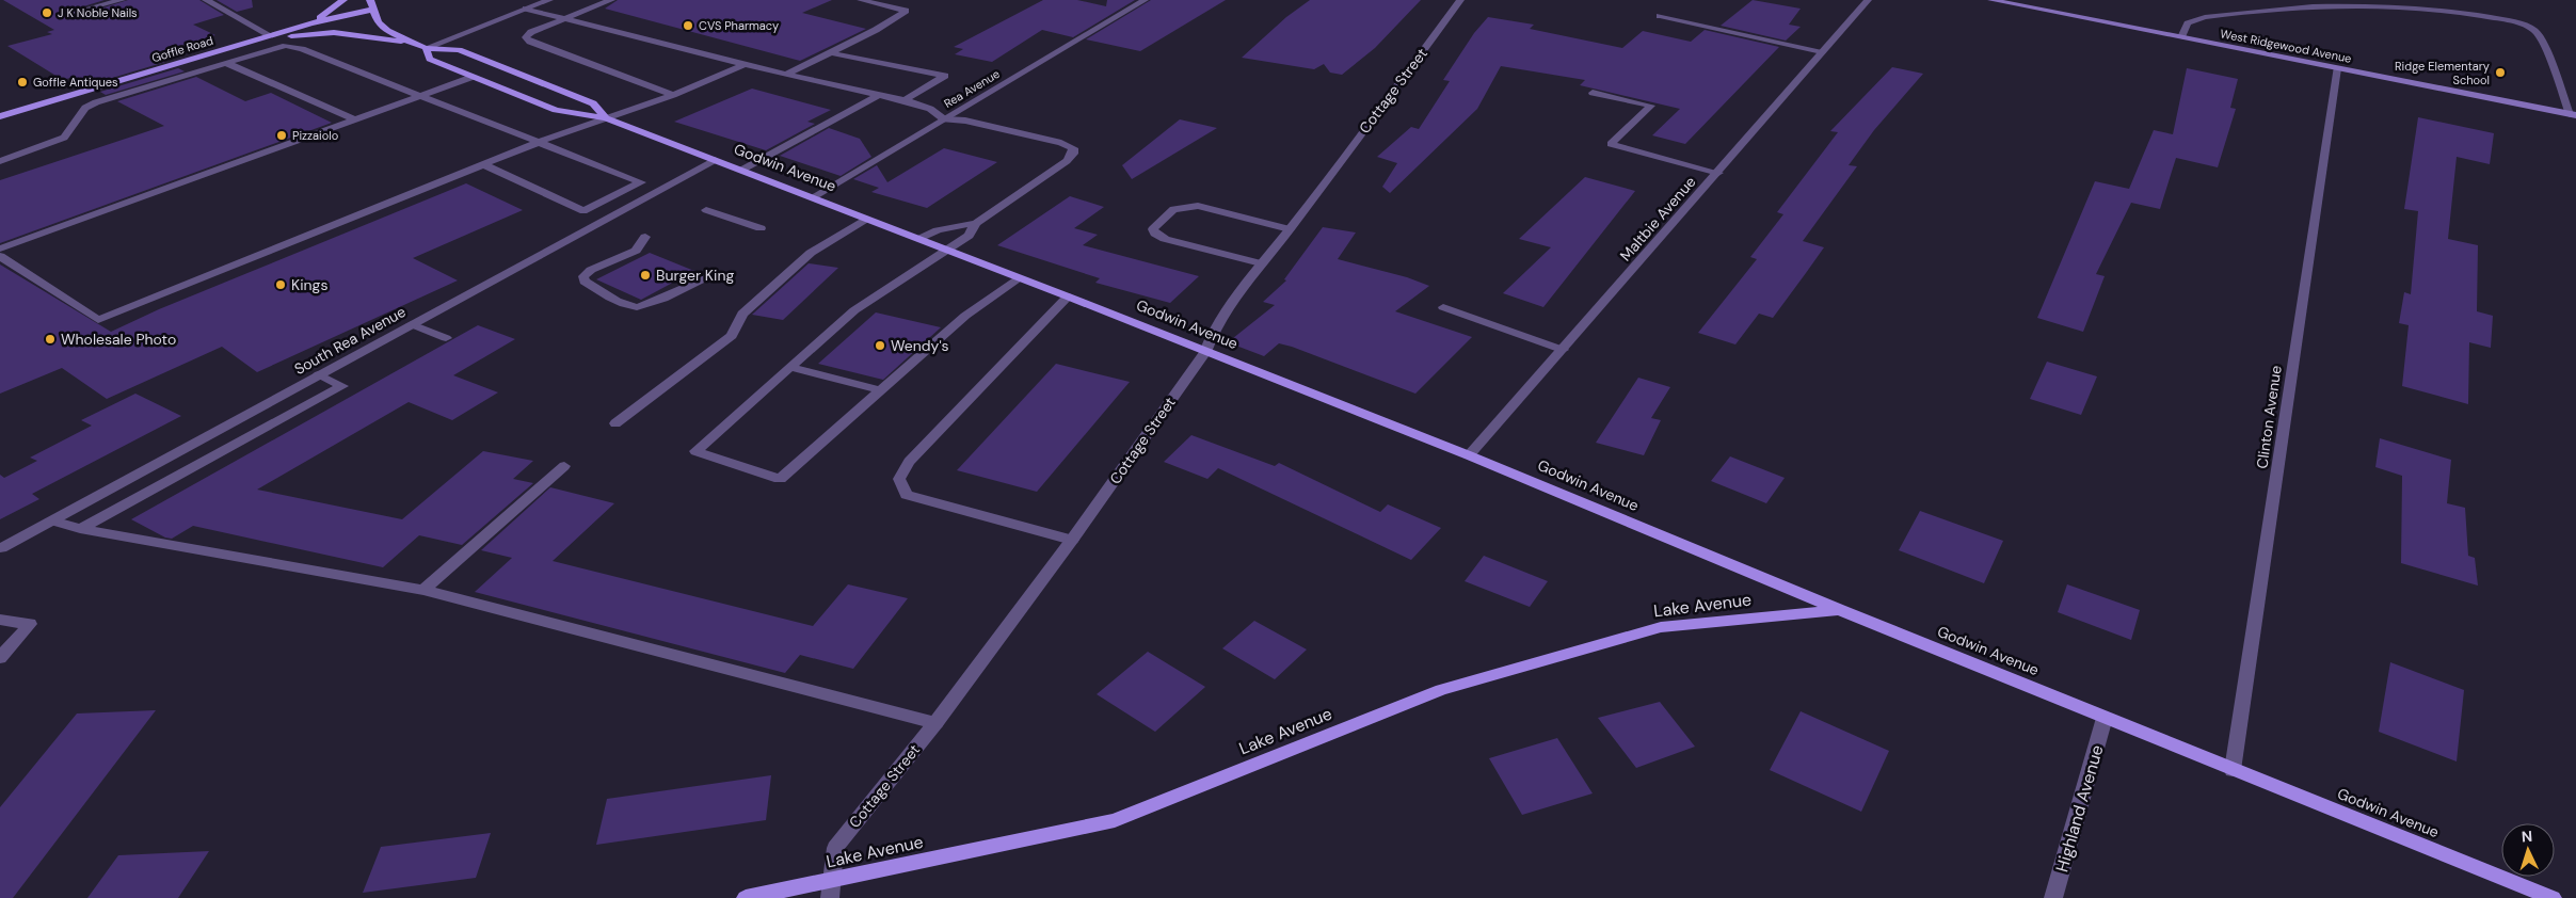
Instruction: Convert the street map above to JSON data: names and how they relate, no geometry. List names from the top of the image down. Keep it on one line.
{"streets":{"main road":["Goffle Road","Godwin Avenue","Lake Avenue"],"street":["West Ridgewood Avenue","Rea Avenue","Cottage Street","Maltbie Avenue","South Rea Avenue","Clinton Avenue","Highland Avenue"]},"crossings":[["West Ridgewood Avenue","Clinton Avenue"],["Goffle Road","Godwin Avenue"],["Rea Avenue","Godwin Avenue"],["Cottage Street","Godwin Avenue"],["Cottage Street","Lake Avenue"],["Godwin Avenue","Maltbie Avenue"],["Godwin Avenue","South Rea Avenue"],["Godwin Avenue","Clinton Avenue"],["Godwin Avenue","Lake Avenue"],["Godwin Avenue","Highland Avenue"]],"places":["J K Noble Nails","CVS Pharmacy","Ridge Elementary School","Goffle Antiques","Pizzaiolo","Burger King","Kings","Wholesale Photo","Wendy's"],"north":"top"}
